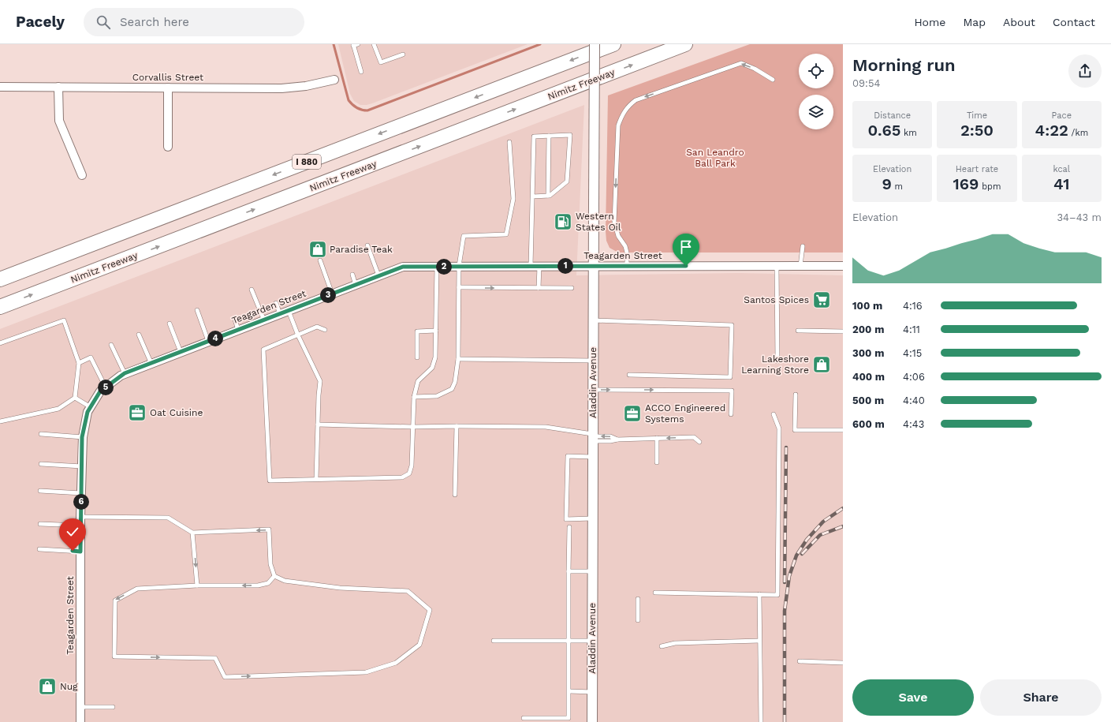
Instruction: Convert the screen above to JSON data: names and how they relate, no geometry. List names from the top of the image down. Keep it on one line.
{"streets":{"highway":["Nimitz Freeway","I 880"],"street":["Corvallis Street","Teagarden Street","Aladdin Avenue"]},"crossings":[["Teagarden Street","Aladdin Avenue"]],"parks":["San Leandro Ball Park"],"places":{"fuel station":["Western States Oil"],"shop":["Paradise Teak","Lakeshore Learning Store","Nug"],"supermarket":["Santos Spices"],"office":["Oat Cuisine","ACCO Engineered Systems"]},"page":{"header":"Pacely","search":"Search here","nav":["Home","Map","About","Contact"],"heading":["Morning run","09:54"],"stats":[["Distance","0.65 km"],["Time","2:50"],["Pace","4:22 /km"],["Elevation","9 m"],["Heart rate","169 bpm"],["kcal","41"]],"chart":["Elevation","34–43 m"],"pins":["1","2","3","4","5","6"],"list":[{"name":"100 m","note":"4:16"},{"name":"200 m","note":"4:11"},{"name":"300 m","note":"4:15"},{"name":"400 m","note":"4:06"},{"name":"500 m","note":"4:40"},{"name":"600 m","note":"4:43"}],"buttons":["Save","Share"]}}
